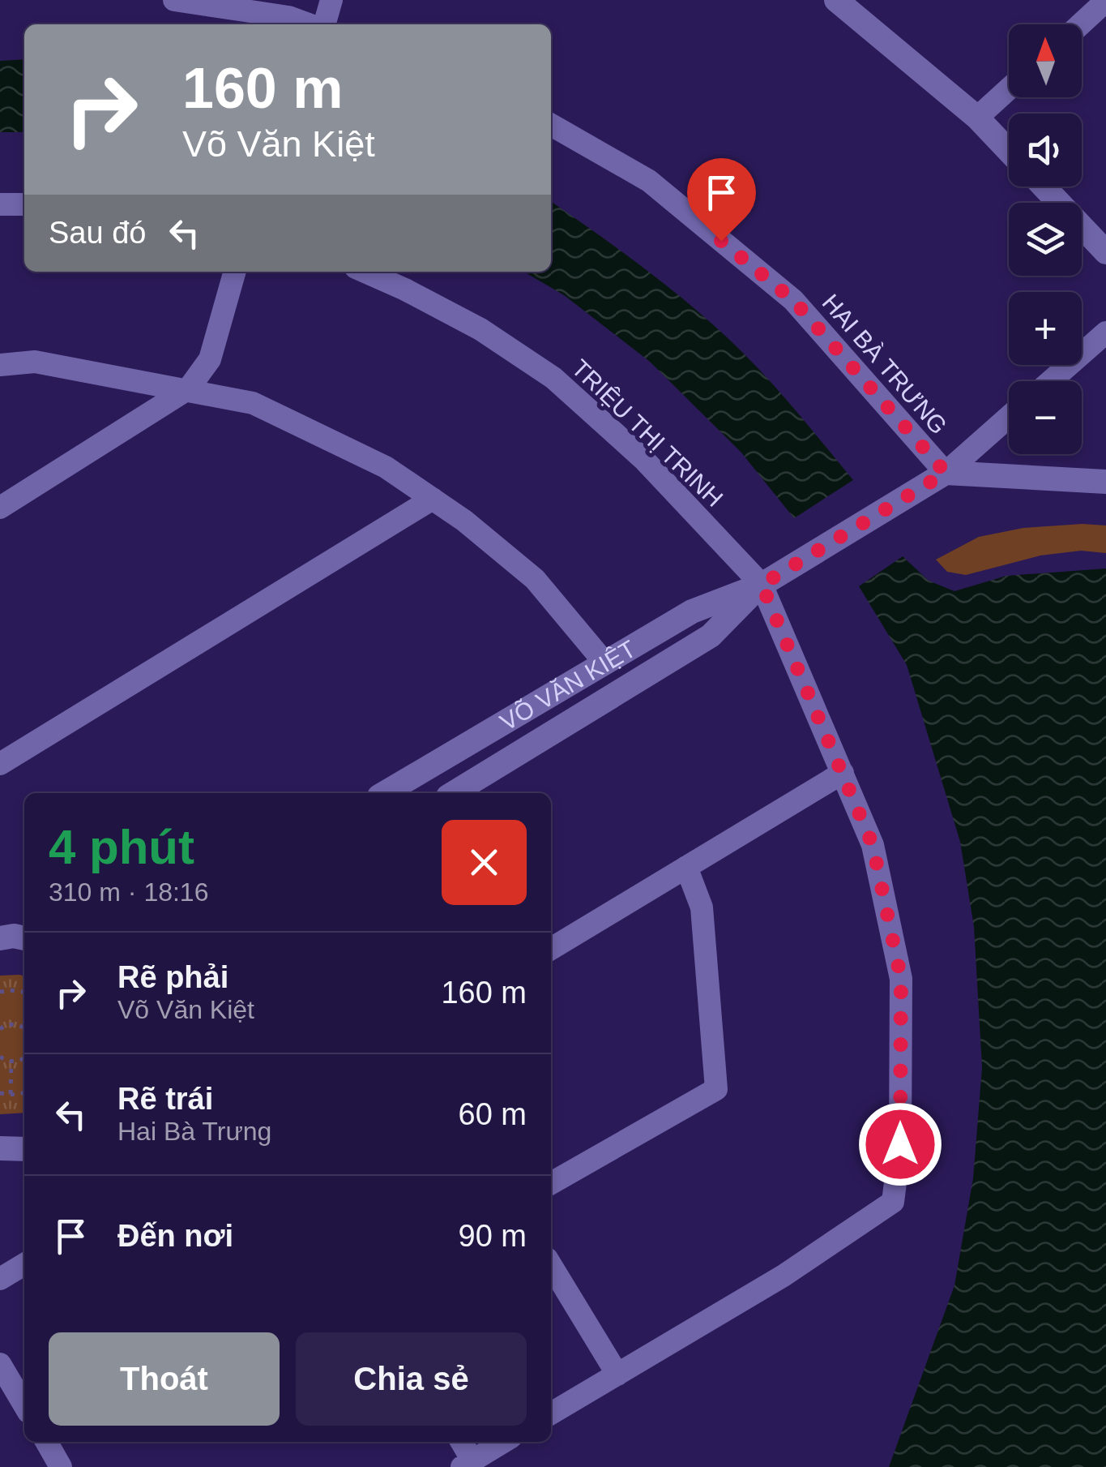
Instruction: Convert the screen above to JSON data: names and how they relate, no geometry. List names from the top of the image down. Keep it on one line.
{"streets":{"street":["HAI BÀ TRƯNG","TRIỆU THỊ TRINH","VÕ VĂN KIỆT"]},"crossings":[["HAI BÀ TRƯNG","VÕ VĂN KIỆT"],["TRIỆU THỊ TRINH","VÕ VĂN KIỆT"]],"north":"top","page":{"map_buttons":["+","−"],"turn":["160 m","Võ Văn Kiệt"],"then":"Sau đó","heading":["4 phút","310 m · 18:16"],"list":[{"name":"Rẽ phải","note":"Võ Văn Kiệt","value":"160 m"},{"name":"Rẽ trái","note":"Hai Bà Trưng","value":"60 m"},{"name":"Đến nơi","value":"90 m"}],"buttons":["Thoát","Chia sẻ"]}}
